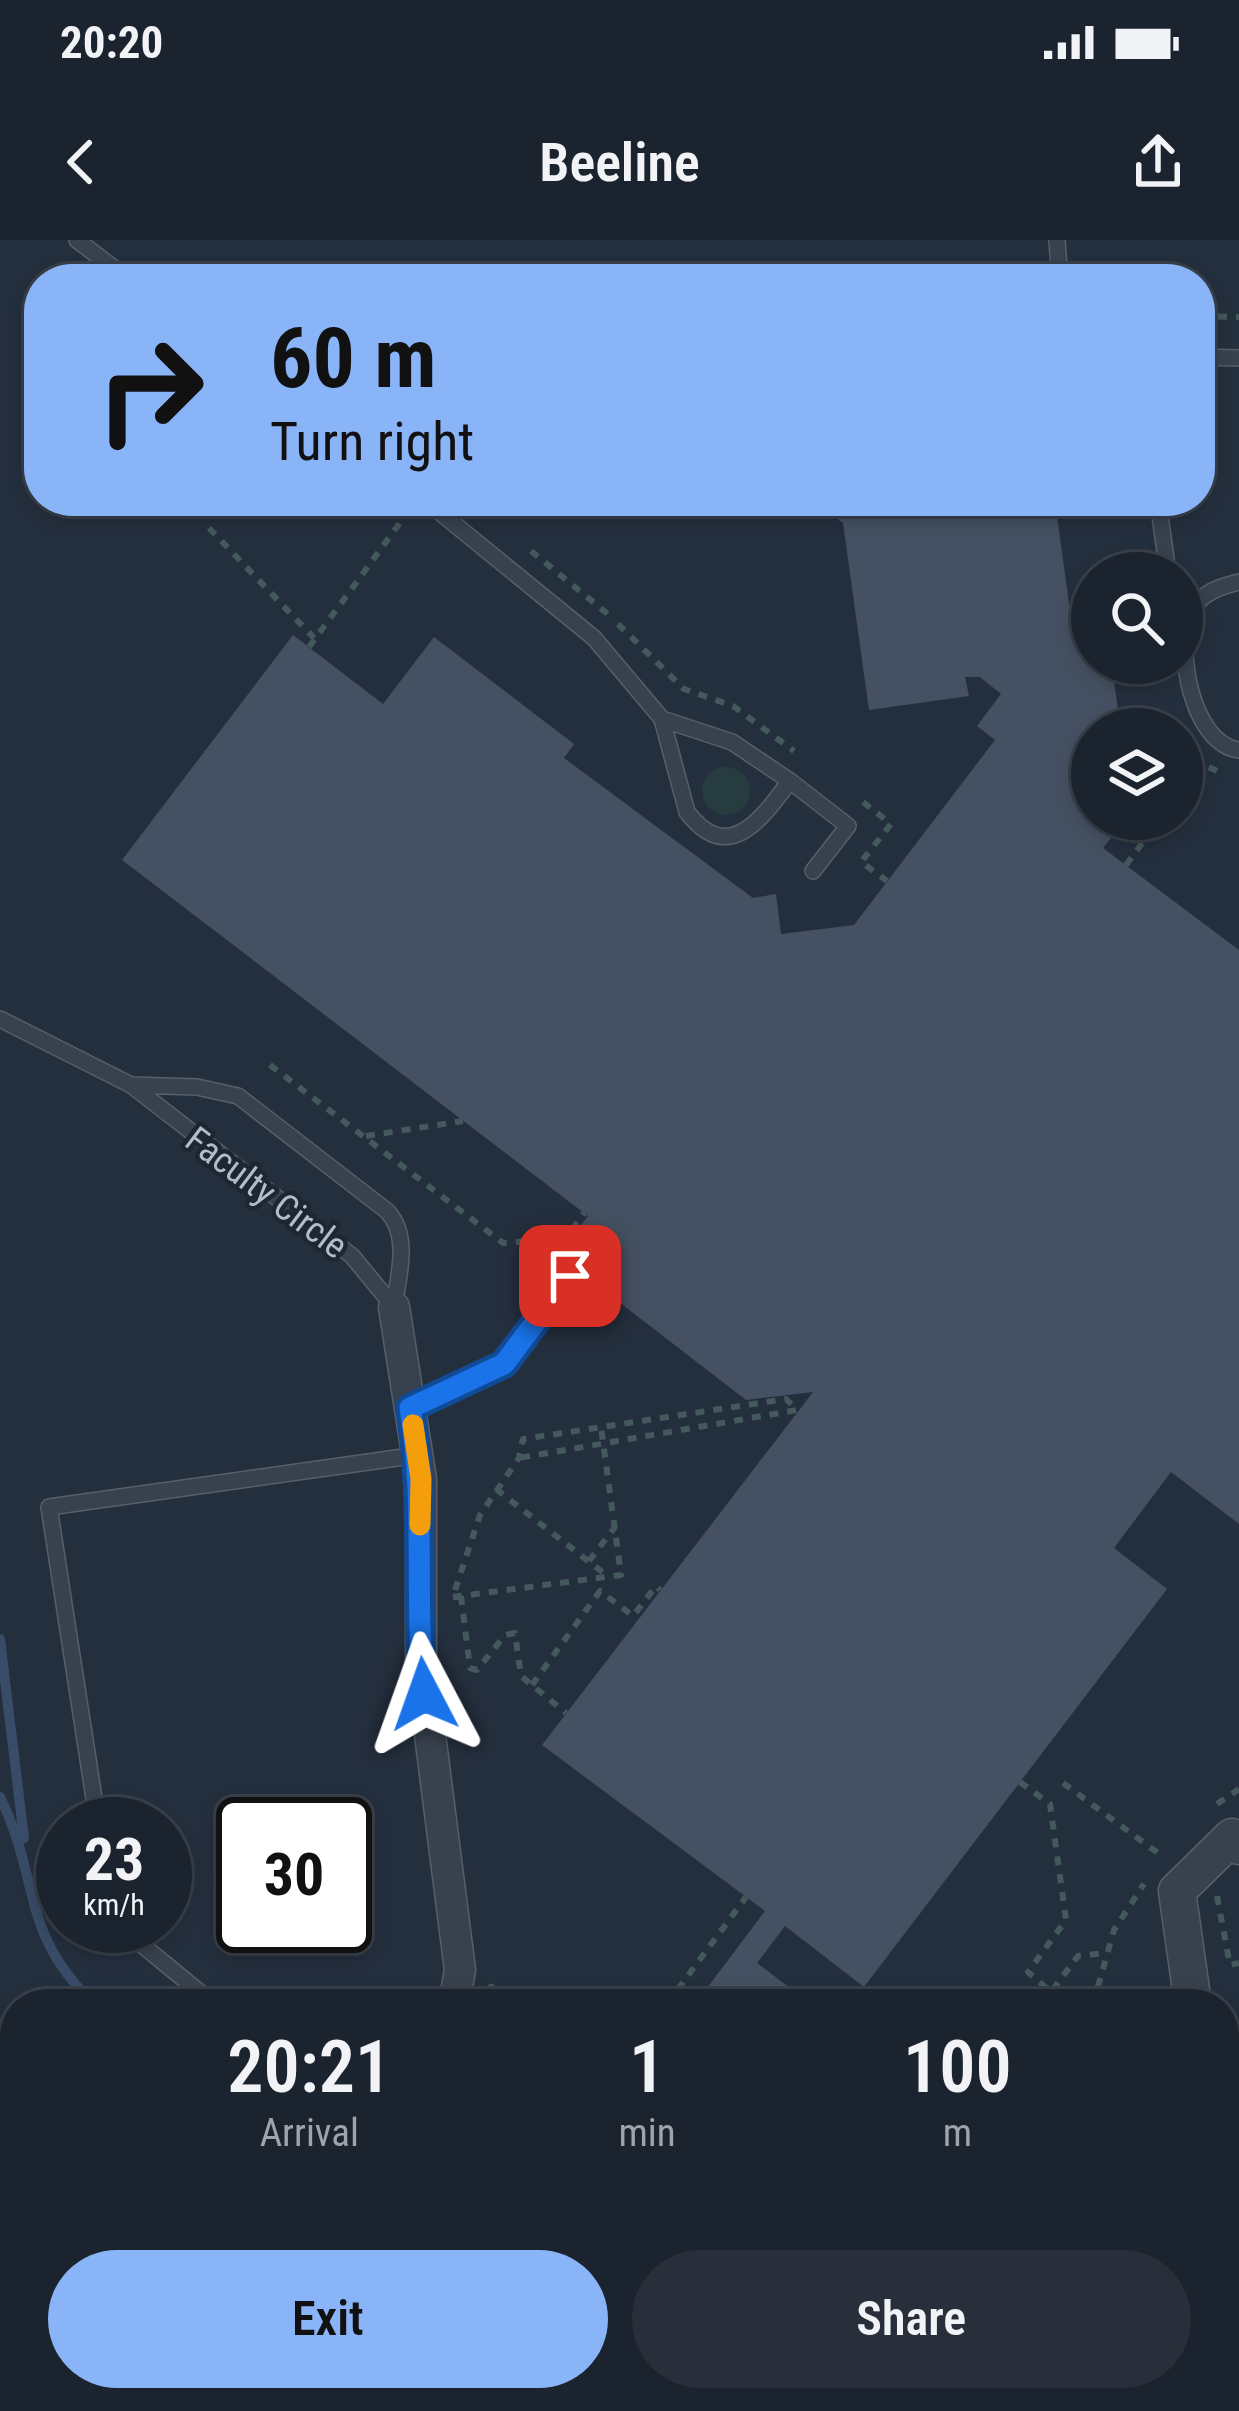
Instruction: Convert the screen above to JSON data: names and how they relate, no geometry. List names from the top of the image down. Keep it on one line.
{"streets":{"street":["Faculty Circle"]},"page":{"status":"20:20","header":"Beeline","turn":["60 m","Turn right"],"speed":"23 km/h","limit":"30","eta":["20:21","Arrival","1","min","100","m"],"buttons":["Exit","Share"]}}
